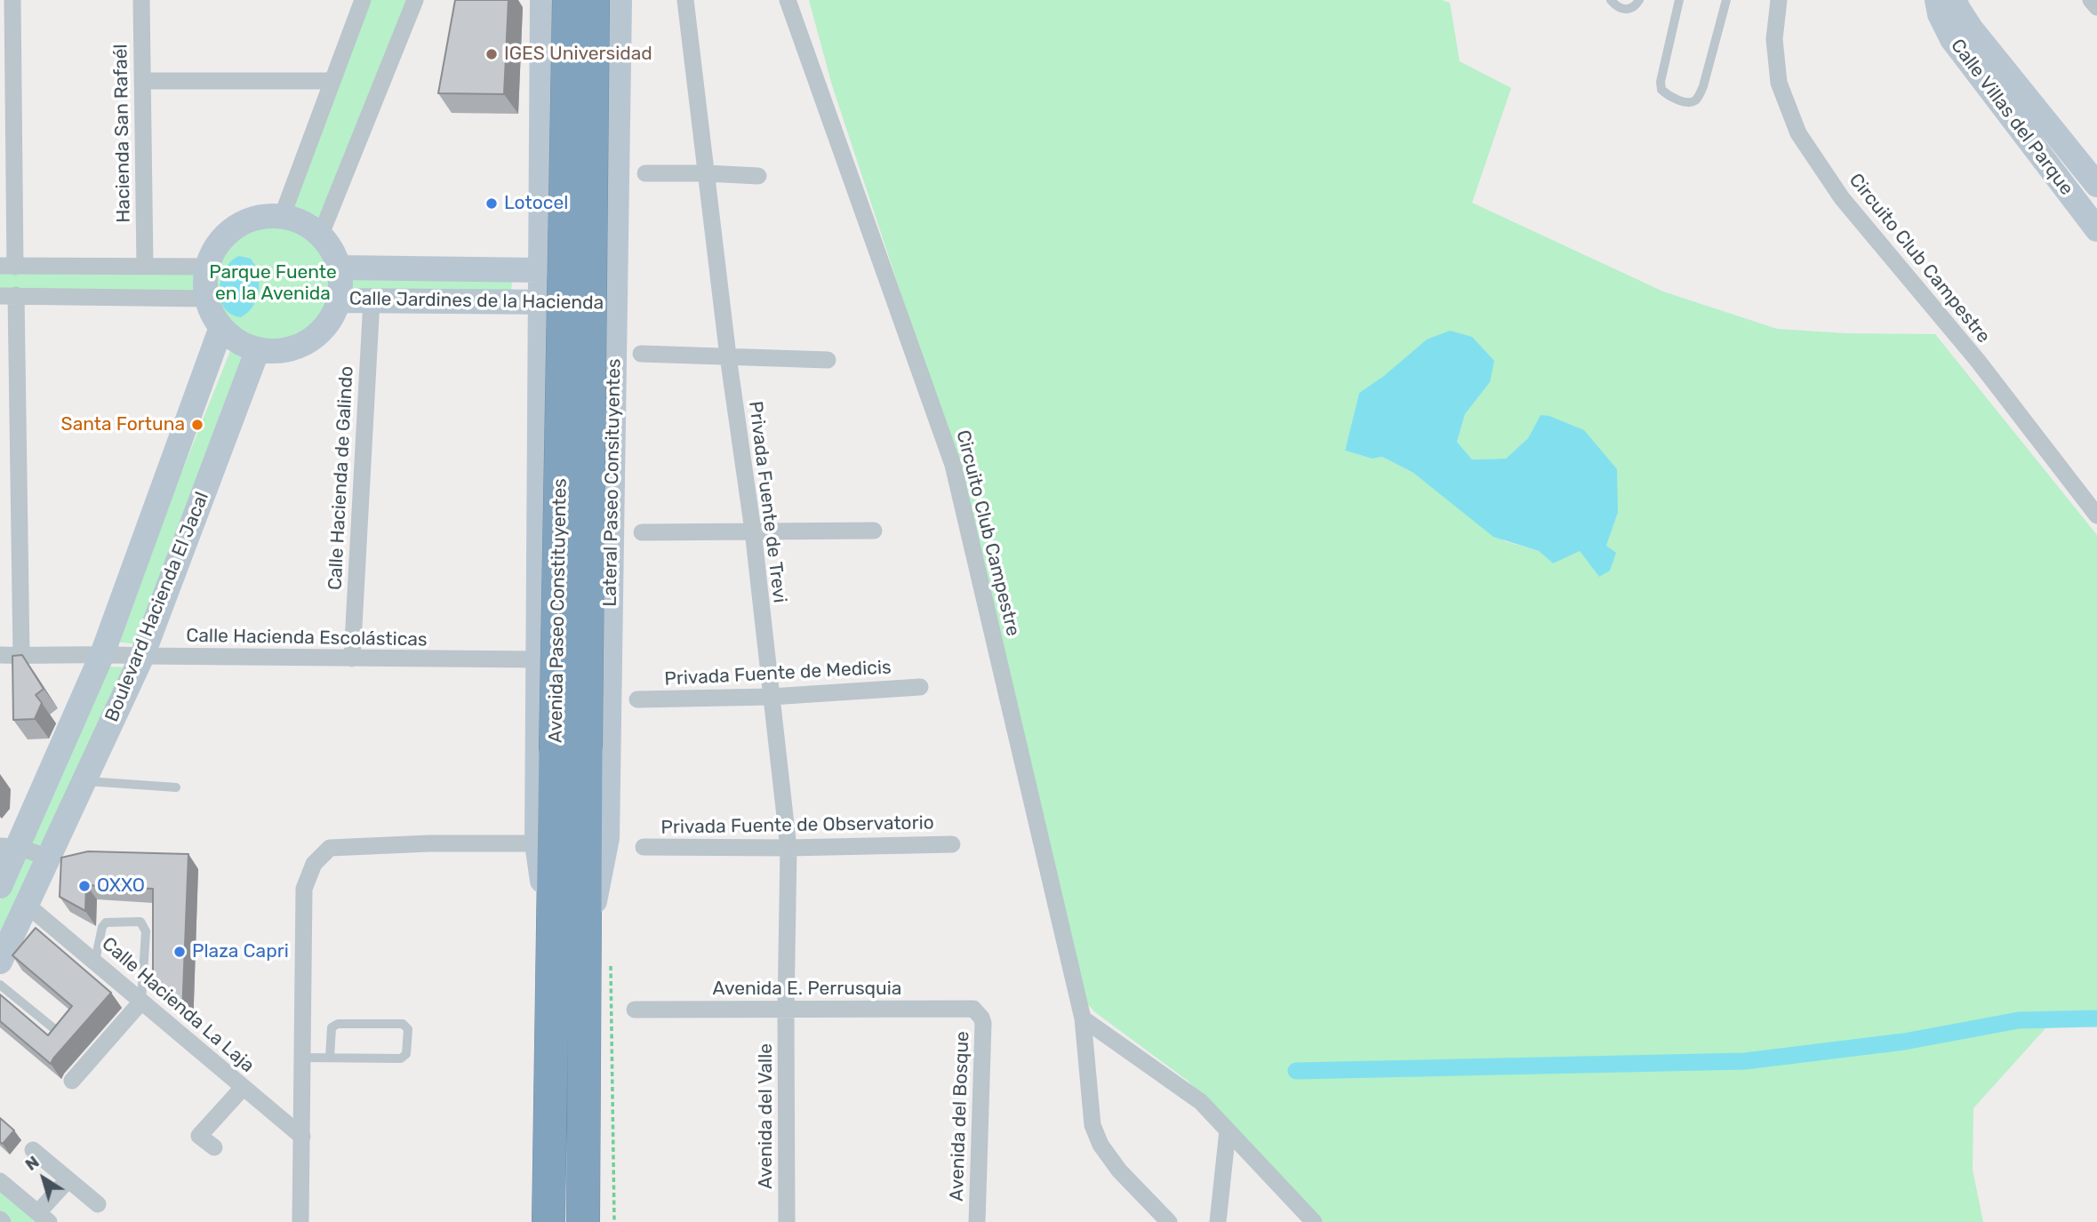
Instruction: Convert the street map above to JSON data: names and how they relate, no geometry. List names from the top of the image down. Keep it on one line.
{"streets":{"highway":["Avenida Paseo Constituyentes"],"main road":["Calle Villas del Parque","Calle Jardines de la Hacienda","Lateral Paseo Consituyentes","Boulevard Hacienda El Jacal"],"street":["Hacienda San Rafaél","Circuito Club Campestre","Calle Hacienda de Galindo","Privada Fuente de Trevi","Calle Hacienda Escolásticas","Privada Fuente de Medicis","Privada Fuente de Observatorio","Avenida E. Perrusquia","Calle Hacienda La Laja","Avenida del Valle","Avenida del Bosque"]},"crossings":[["Calle Jardines de la Hacienda","Calle Hacienda de Galindo"],["Calle Jardines de la Hacienda","Lateral Paseo Consituyentes"],["Calle Jardines de la Hacienda","Boulevard Hacienda El Jacal"],["Calle Hacienda de Galindo","Calle Hacienda Escolásticas"],["Lateral Paseo Consituyentes","Avenida Paseo Constituyentes"],["Privada Fuente de Trevi","Privada Fuente de Medicis"],["Privada Fuente de Trevi","Privada Fuente de Observatorio"],["Privada Fuente de Trevi","Avenida E. Perrusquia"],["Privada Fuente de Trevi","Avenida del Valle"],["Boulevard Hacienda El Jacal","Calle Hacienda Escolásticas"],["Boulevard Hacienda El Jacal","Calle Hacienda La Laja"],["Avenida E. Perrusquia","Avenida del Valle"],["Avenida E. Perrusquia","Avenida del Bosque"]],"parks":["Parque Fuente en la Avenida"],"places":["IGES Universidad","Lotocel","Santa Fortuna","OXXO","Plaza Capri"],"north":"top left"}
